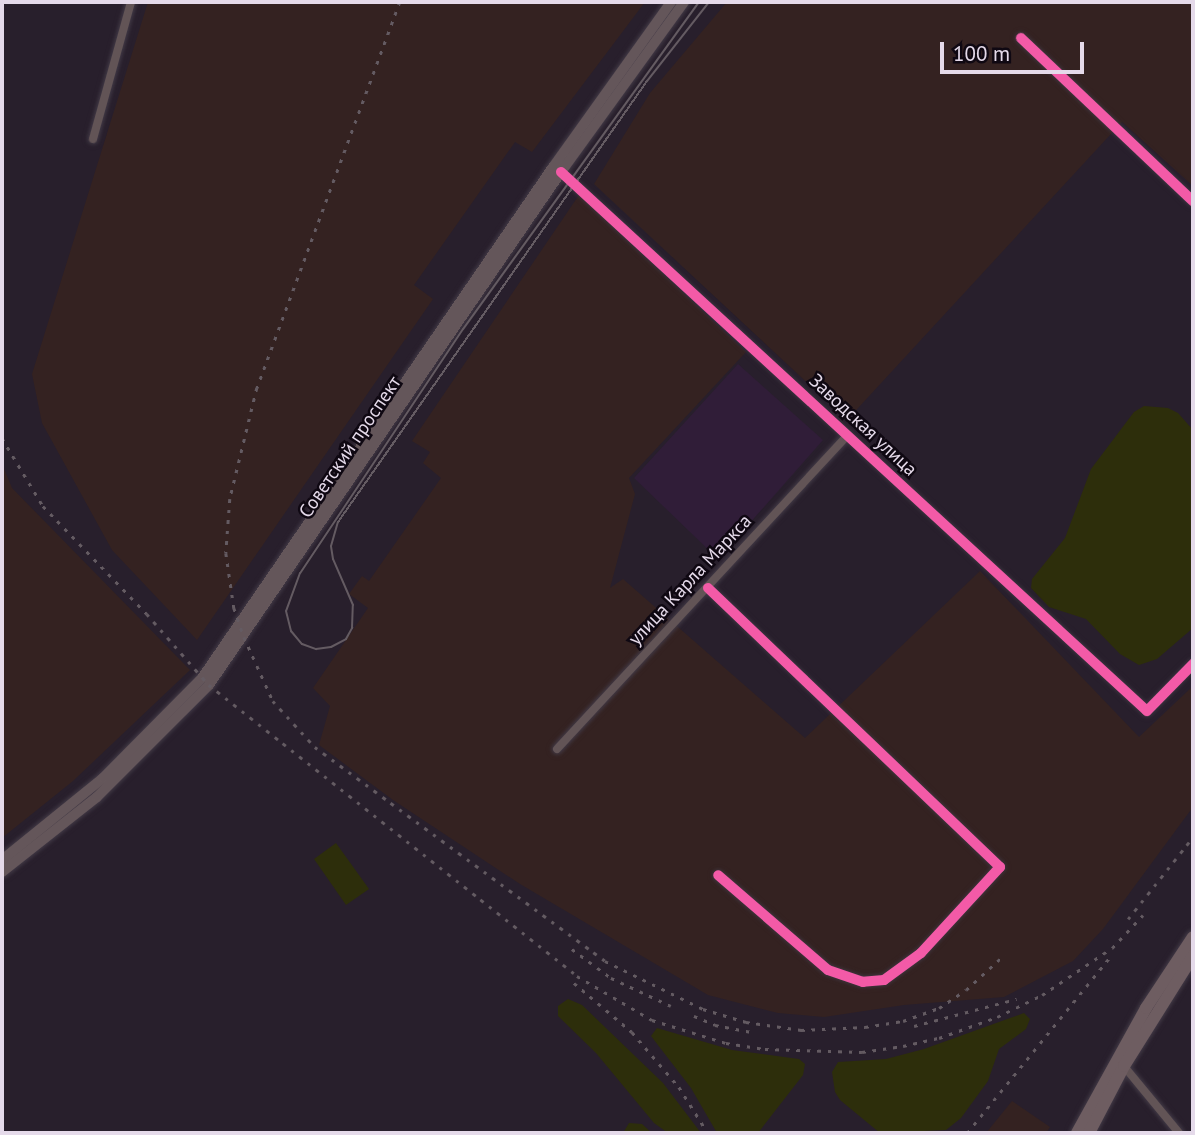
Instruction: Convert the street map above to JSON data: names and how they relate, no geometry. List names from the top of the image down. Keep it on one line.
{"streets":{"main road":["Советский проспект"],"street":["Заводская улица","улица Карла Маркса"]},"crossings":[["Заводская улица","Советский проспект"],["Заводская улица","улица Карла Маркса"]],"scale_bar":"100 m"}
